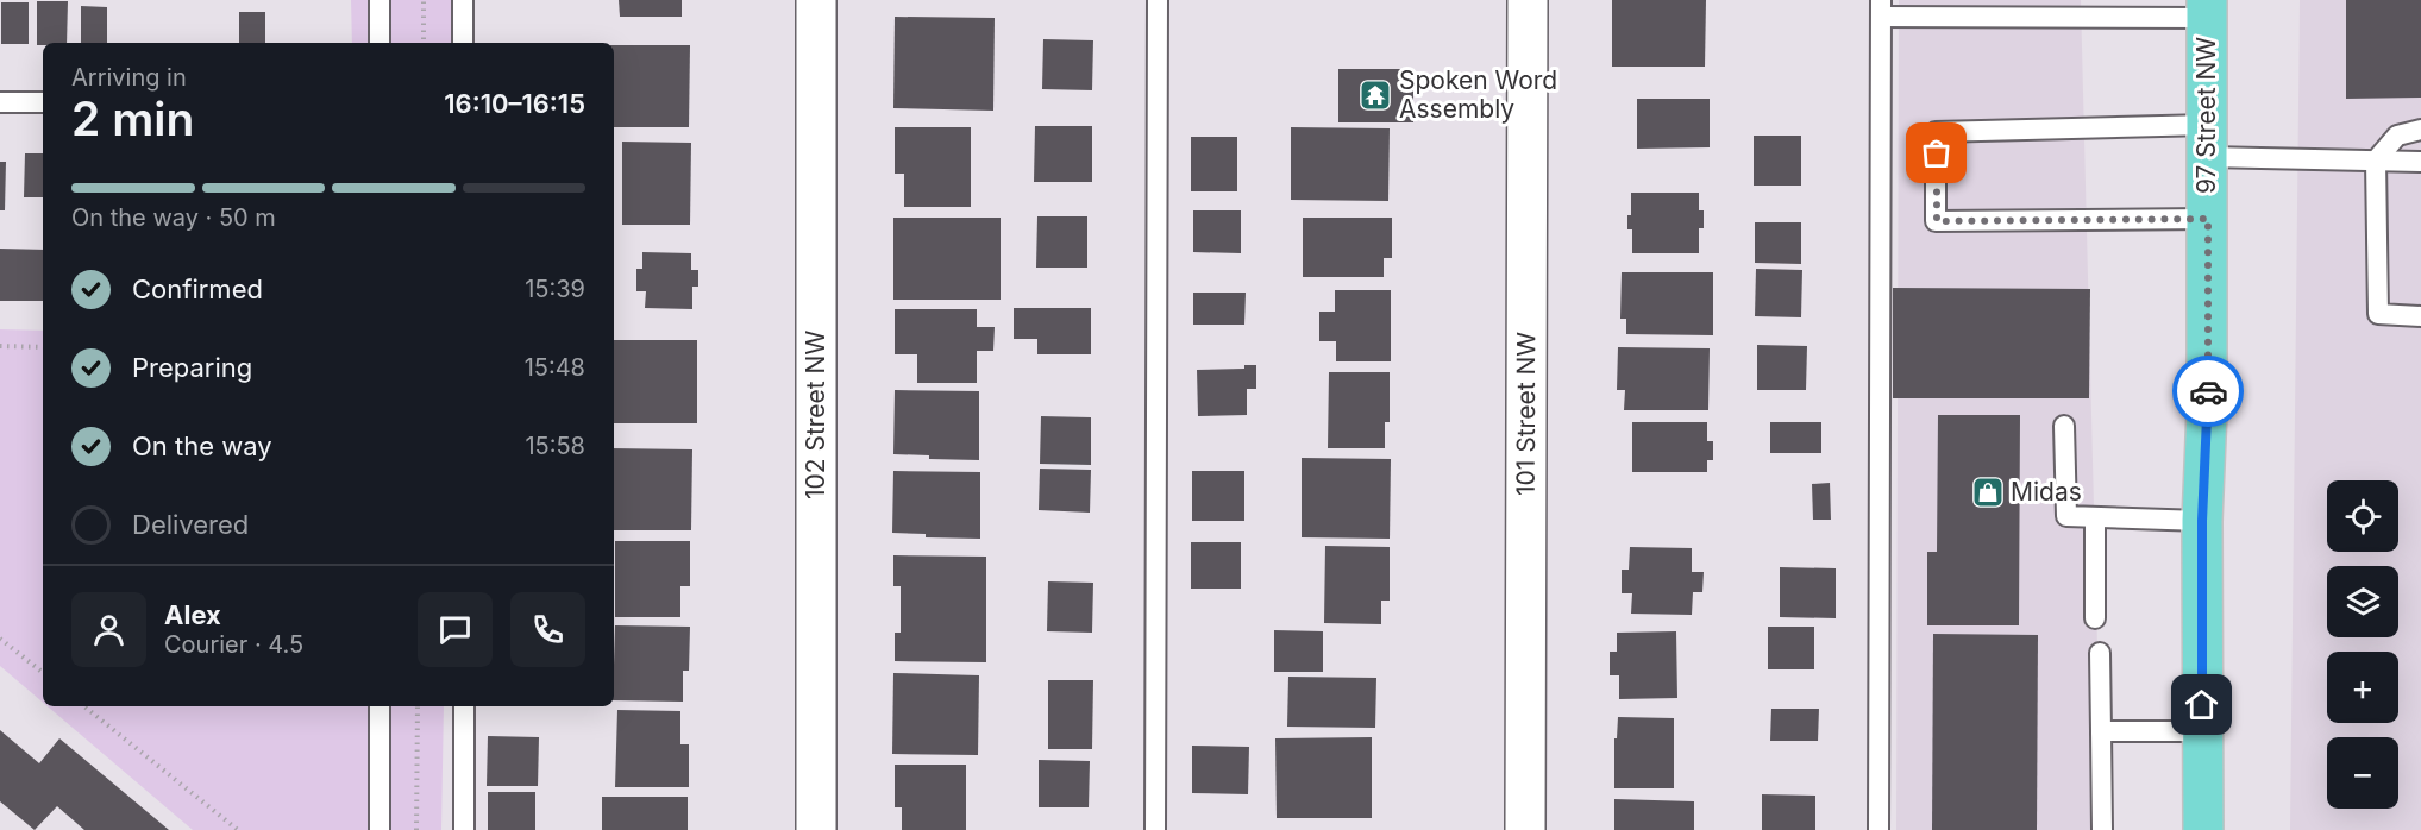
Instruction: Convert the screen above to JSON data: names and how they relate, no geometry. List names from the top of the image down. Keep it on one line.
{"streets":{"main road":["97 Street NW"],"street":["102 Street NW","101 Street NW"]},"places":{"temple":["Spoken Word Assembly"],"shop":["Midas"]},"page":{"heading":["2 min","Arriving in","16:10–16:15"],"panel":["Alex","Courier · 4.5"],"bar":"On the way · 50 m","list":[["Confirmed","15:39"],["Preparing","15:48"],["On the way","15:58"],"Delivered"],"map_buttons":["+","−"]}}
